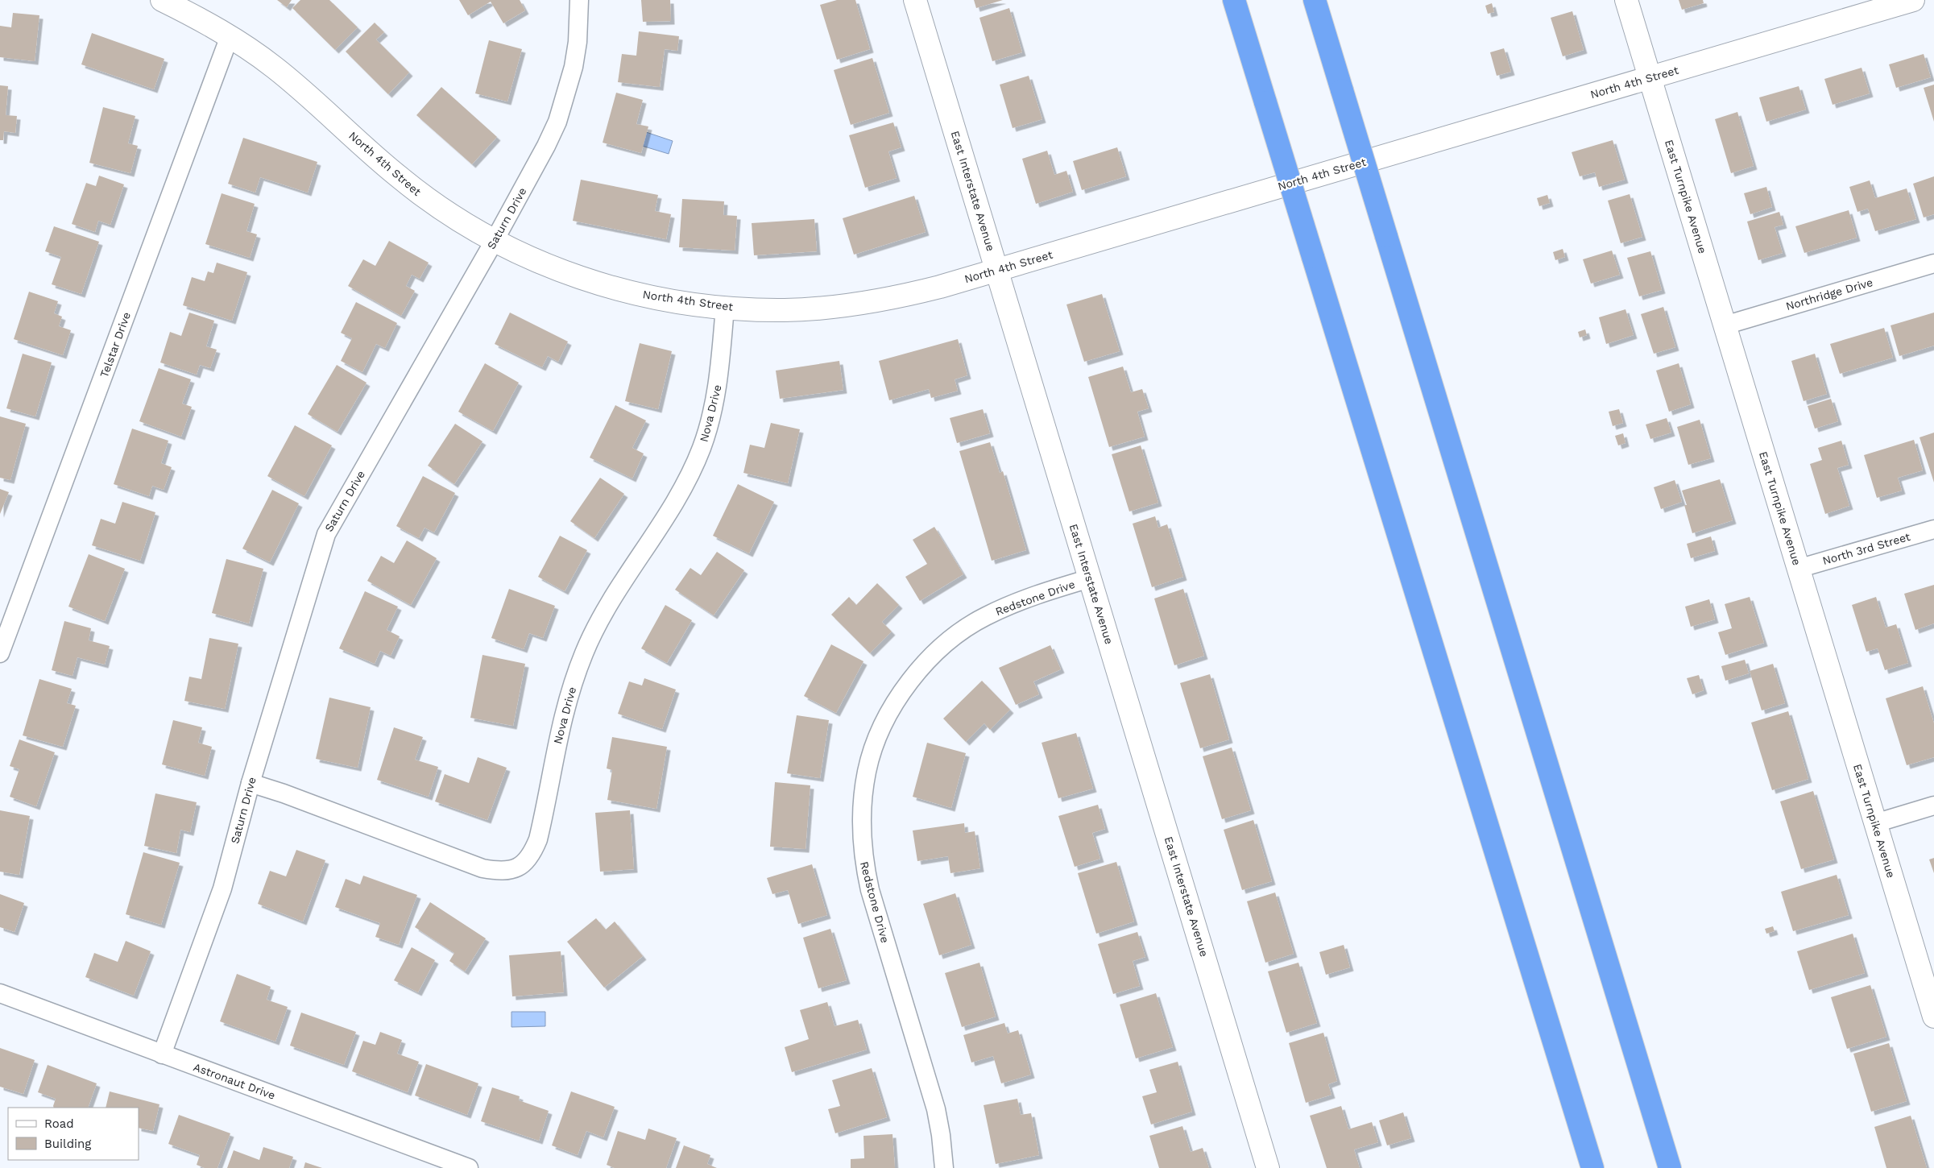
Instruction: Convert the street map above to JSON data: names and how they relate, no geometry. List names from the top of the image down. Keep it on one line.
{"streets":{"street":["North 4th Street","East Interstate Avenue","East Turnpike Avenue","Saturn Drive","Northridge Drive","Telstar Drive","Nova Drive","North 3rd Street","Redstone Drive","Astronaut Drive"]},"crossings":[["North 4th Street","East Interstate Avenue"],["North 4th Street","East Turnpike Avenue"],["North 4th Street","Saturn Drive"],["North 4th Street","Telstar Drive"],["North 4th Street","Nova Drive"],["East Interstate Avenue","Redstone Drive"],["East Turnpike Avenue","Northridge Drive"],["East Turnpike Avenue","North 3rd Street"],["Saturn Drive","Nova Drive"],["Saturn Drive","Astronaut Drive"]],"legend":["Road","Building"]}
